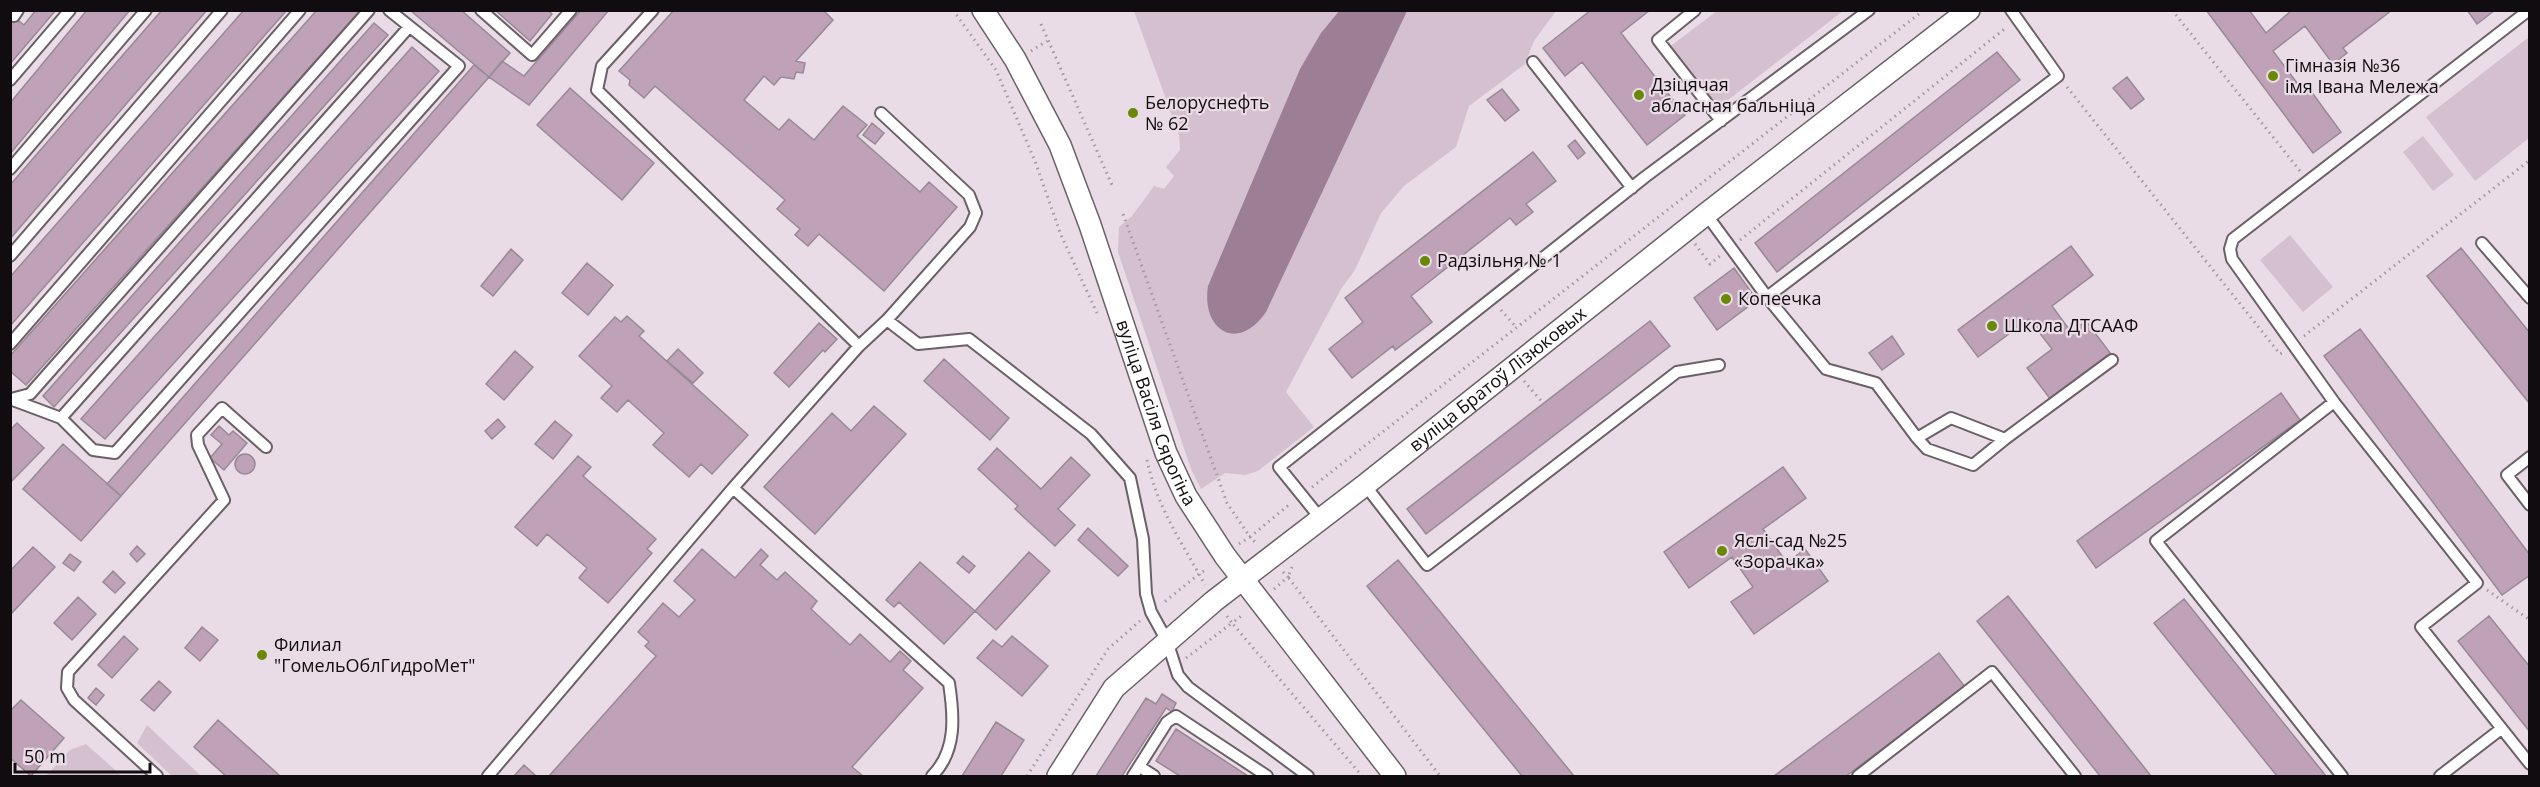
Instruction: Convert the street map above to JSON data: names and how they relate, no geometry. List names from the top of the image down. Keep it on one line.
{"streets":{"street":["вуліца Братоў Лізюковых","вуліца Васіля Сярогіна"]},"crossings":[["вуліца Братоў Лізюковых","вуліца Васіля Сярогіна"]],"places":["Гімназія №36 імя Івана Мележа","Дзіцячая абласная бальніца","Белоруснефть № 62","Радзільня № 1","Копеечка","Школа ДТСААФ","Яслі-сад №25 «Зорачка»","Филиал \"ГомельОблГидроМет\""],"scale_bar":"50 m"}
